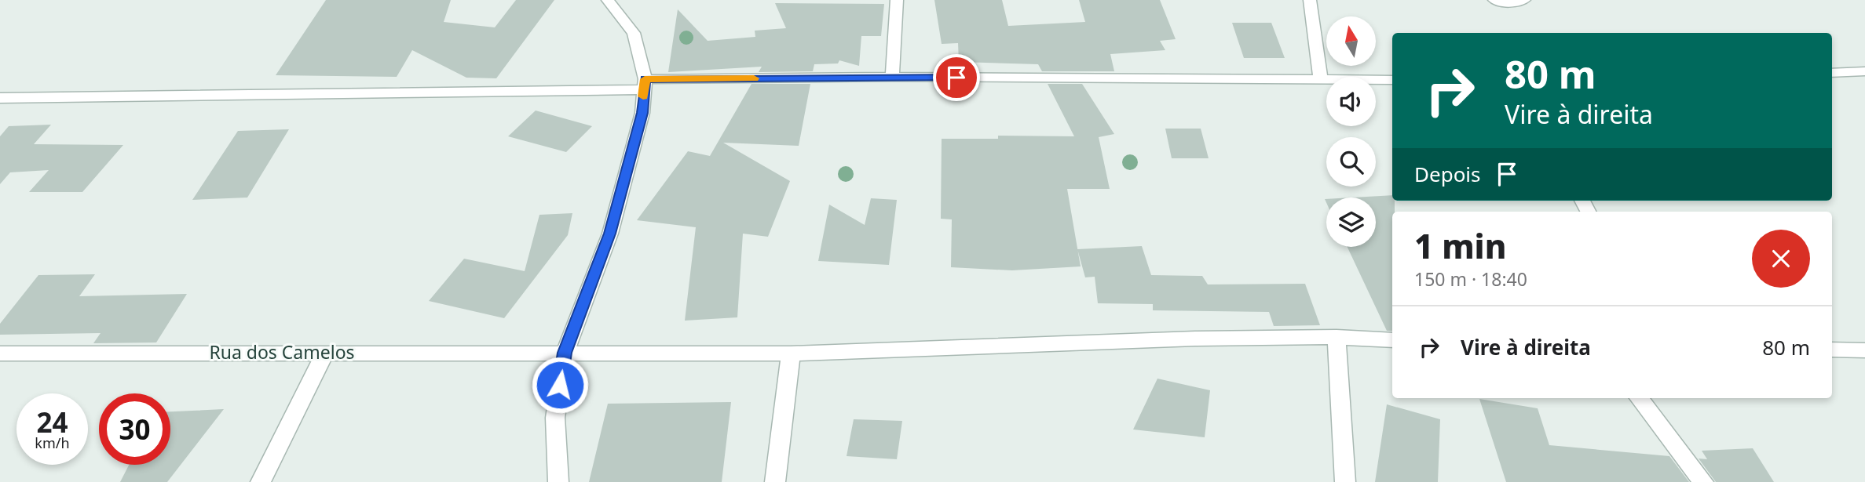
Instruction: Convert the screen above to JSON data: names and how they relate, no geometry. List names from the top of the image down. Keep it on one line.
{"streets":{"street":["Rua dos Camelos"]},"north":"top","page":{"turn":["80 m","Vire à direita"],"then":"Depois","heading":["1 min","150 m · 18:40"],"list":[{"name":"Vire à direita","value":"80 m"}],"speed":"24 km/h","limit":"30"}}
